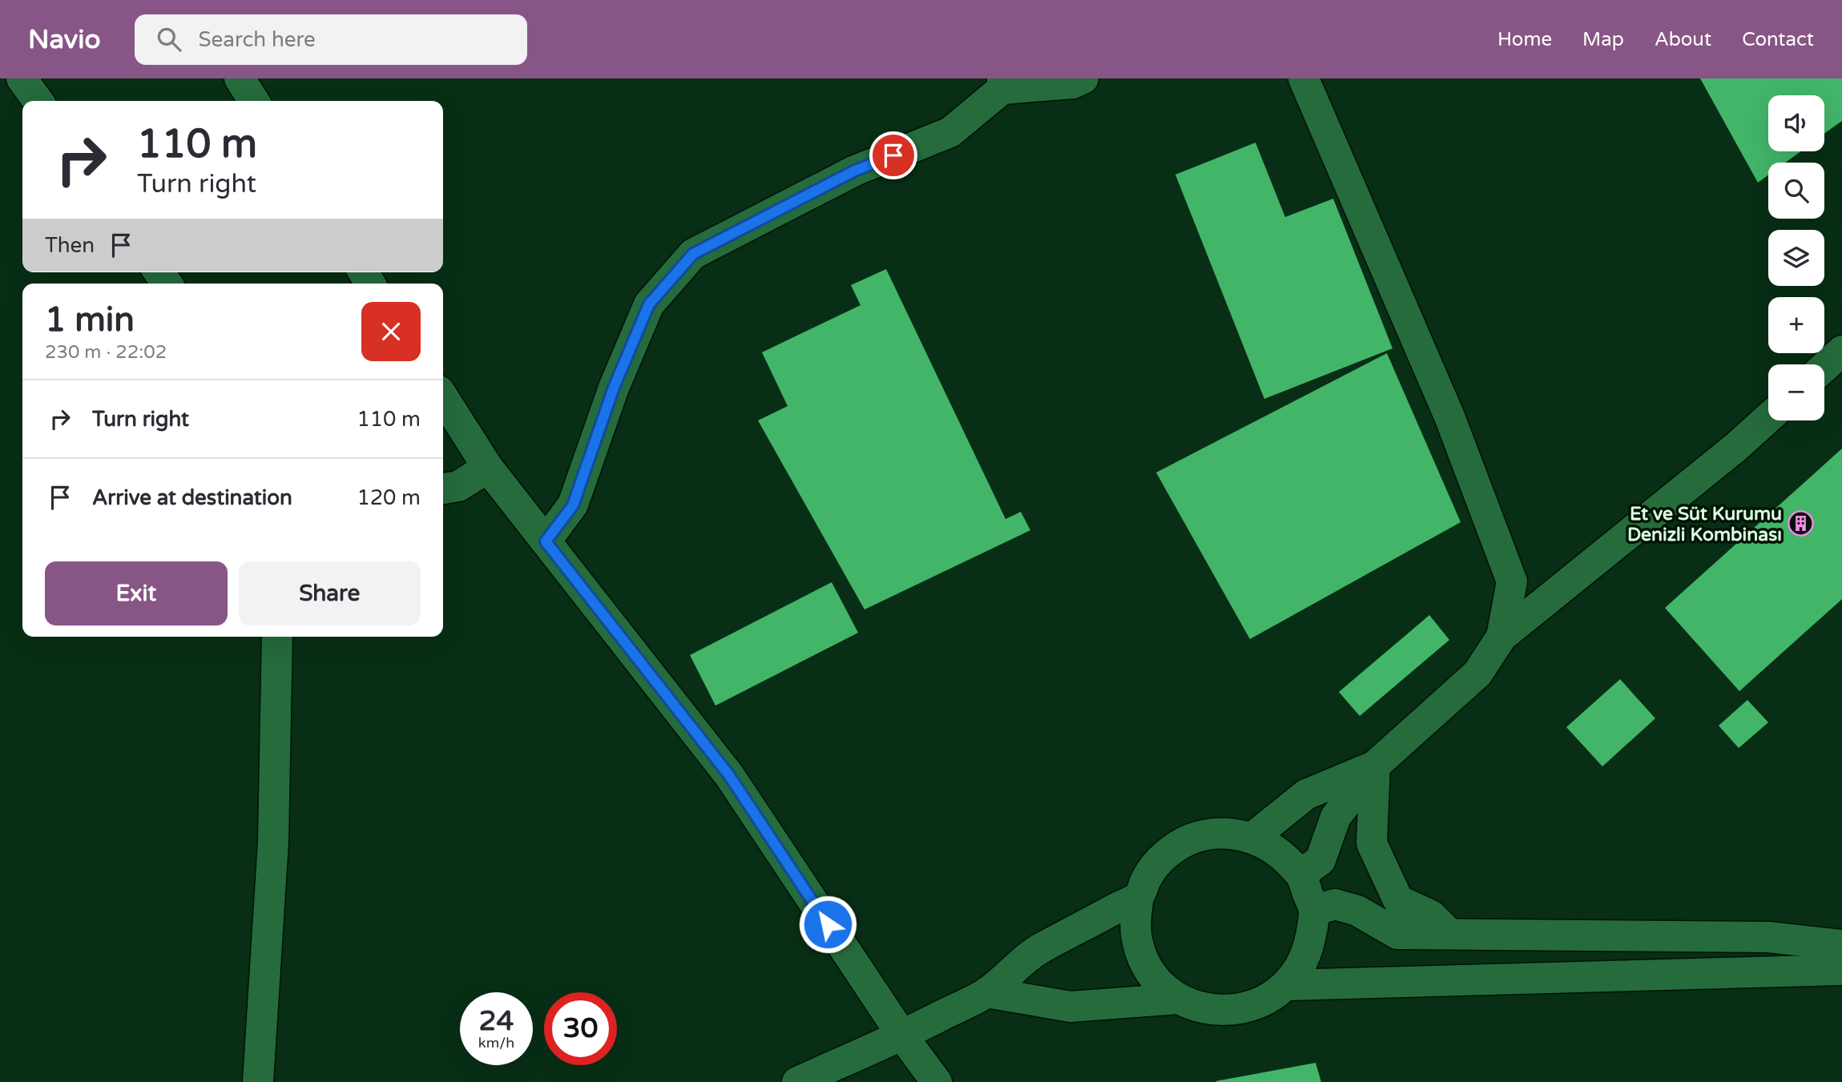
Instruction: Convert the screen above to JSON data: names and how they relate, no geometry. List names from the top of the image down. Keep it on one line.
{"places":{"building":["Et ve Süt Kurumu Denizli Kombinası"]},"page":{"header":"Navio","search":"Search here","nav":["Home","Map","About","Contact"],"map_buttons":["+","−"],"turn":["110 m","Turn right"],"then":"Then","heading":["1 min","230 m · 22:02"],"list":[{"name":"Turn right","value":"110 m"},{"name":"Arrive at destination","value":"120 m"}],"buttons":["Exit","Share"],"speed":"24 km/h","limit":"30"}}
